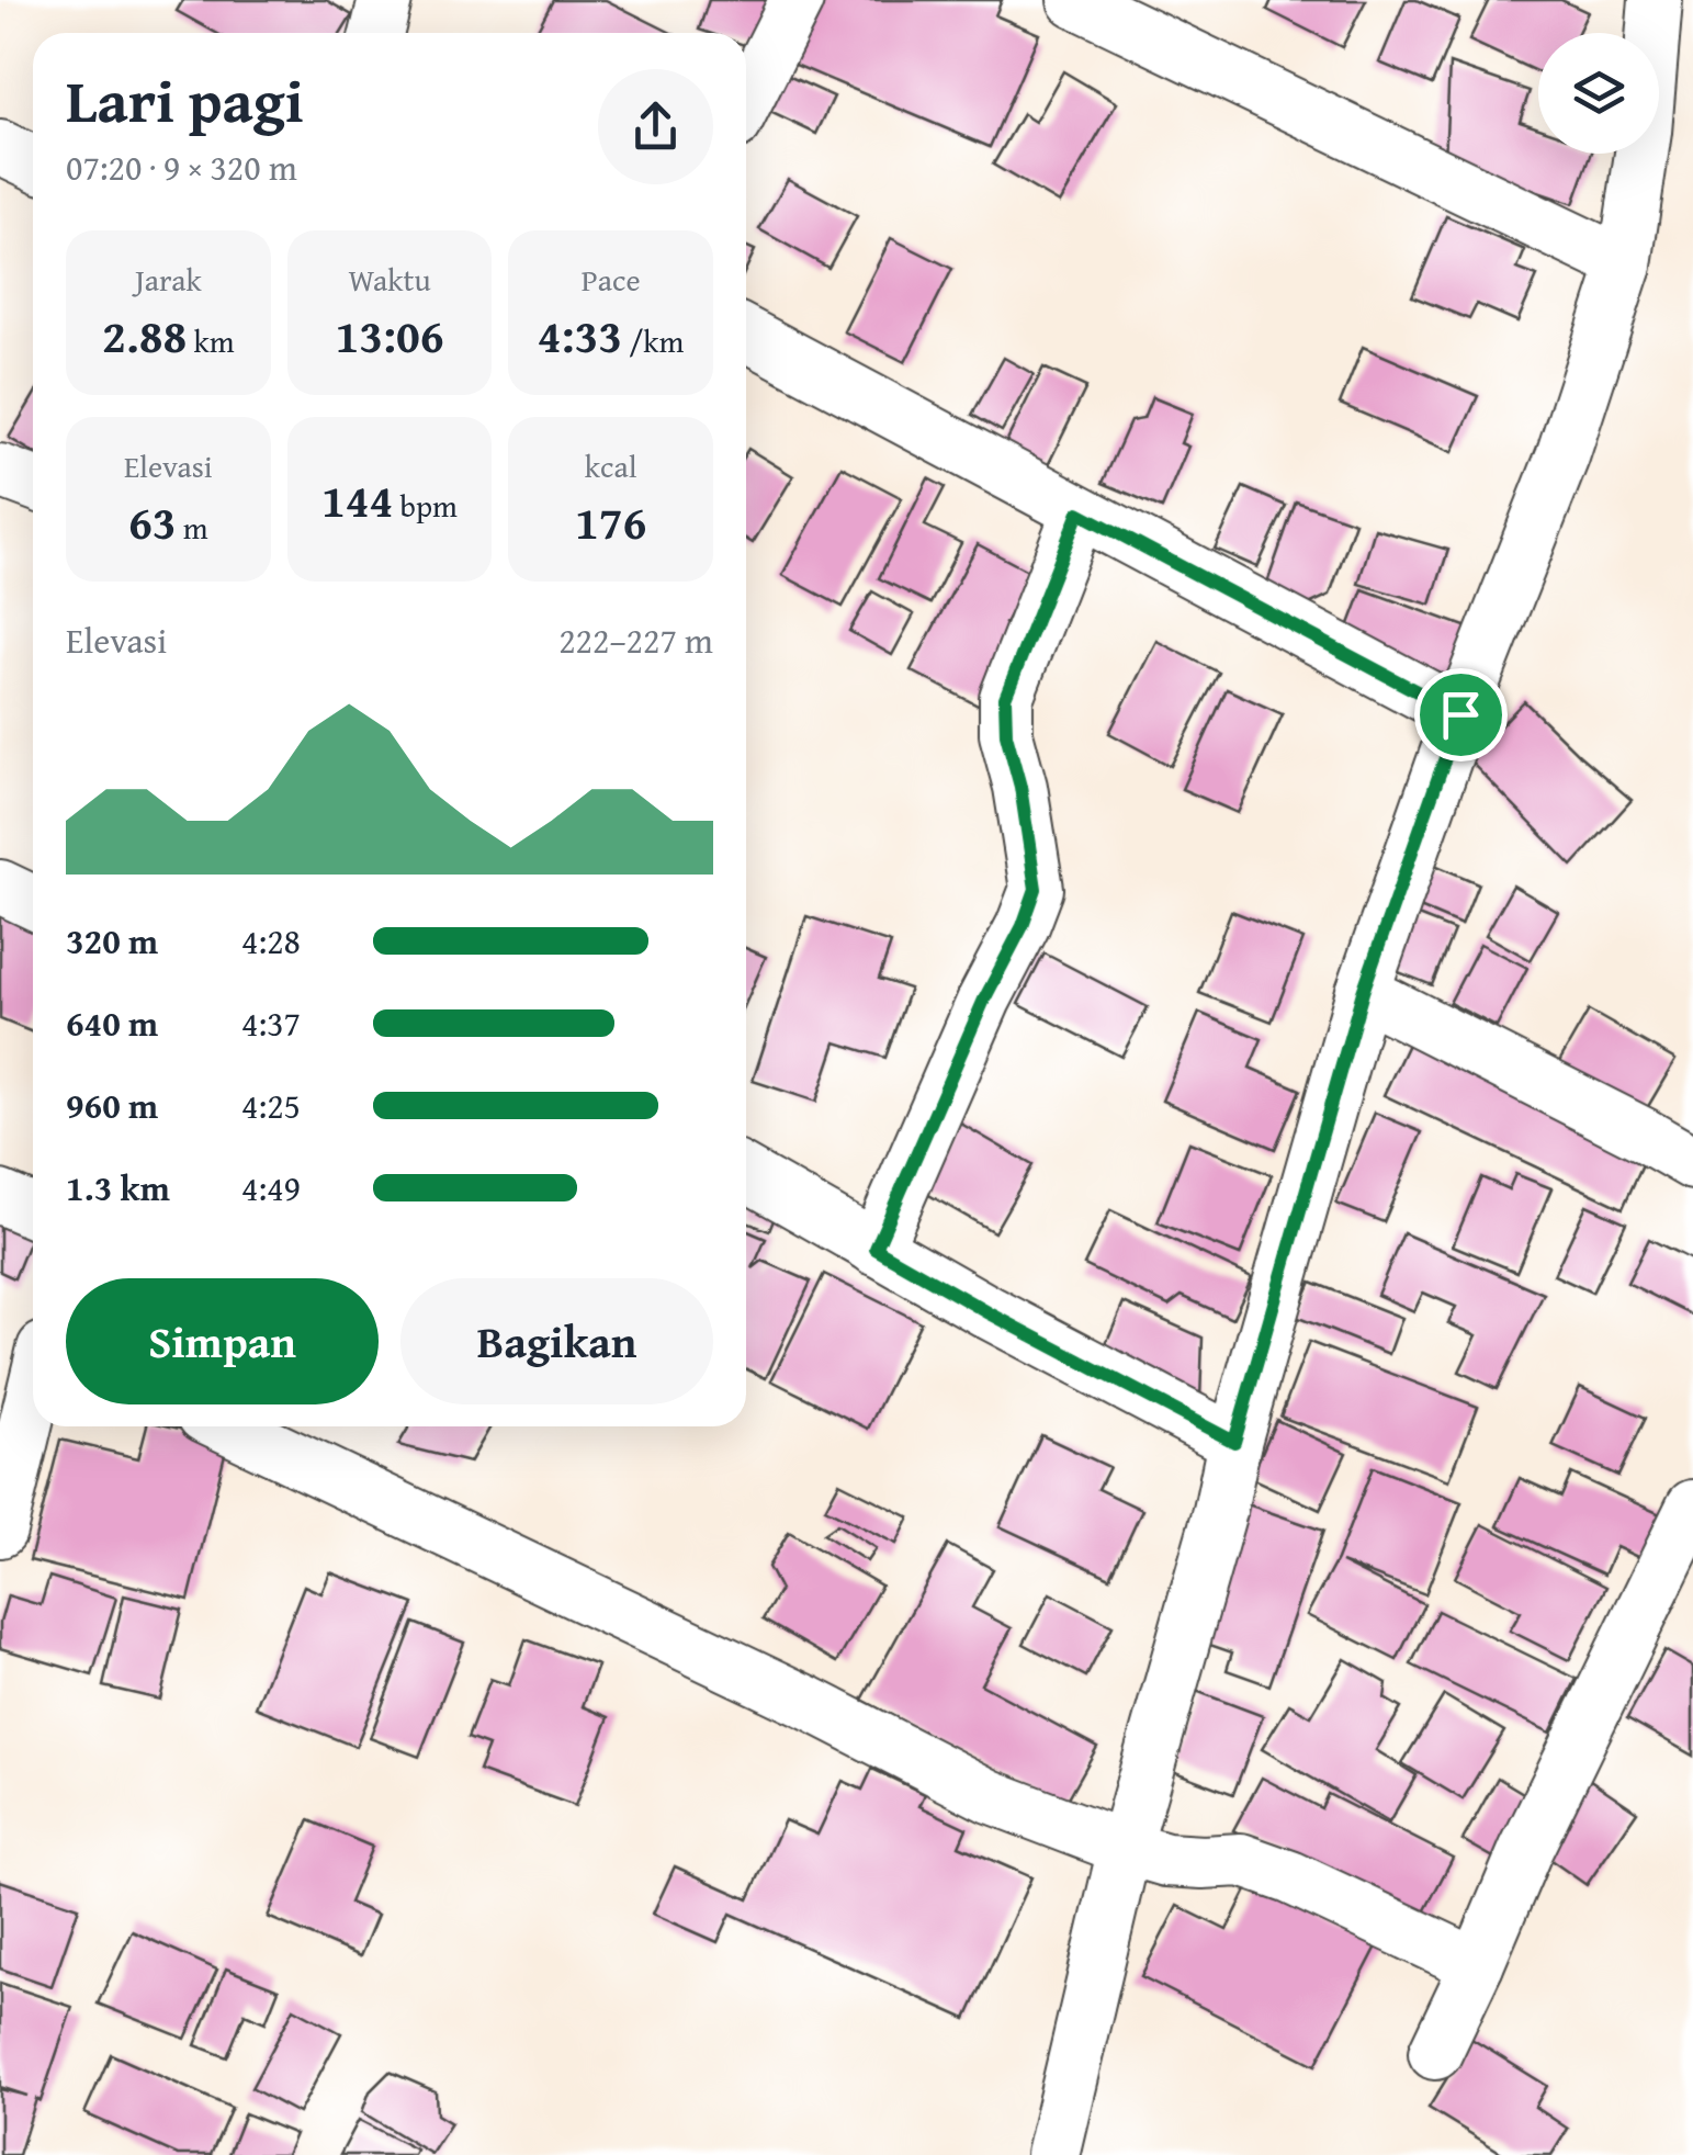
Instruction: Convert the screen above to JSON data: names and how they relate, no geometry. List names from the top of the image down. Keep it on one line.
{"page":{"heading":["Lari pagi","07:20 · 9 × 320 m"],"stats":[["Jarak","2.88 km"],["Waktu","13:06"],["Pace","4:33 /km"],["Elevasi","63 m"],["144 bpm"],["kcal","176"]],"chart":["Elevasi","222–227 m"],"list":[{"name":"320 m","note":"4:28"},{"name":"640 m","note":"4:37"},{"name":"960 m","note":"4:25"},{"name":"1.3 km","note":"4:49"}],"buttons":["Simpan","Bagikan"]}}
